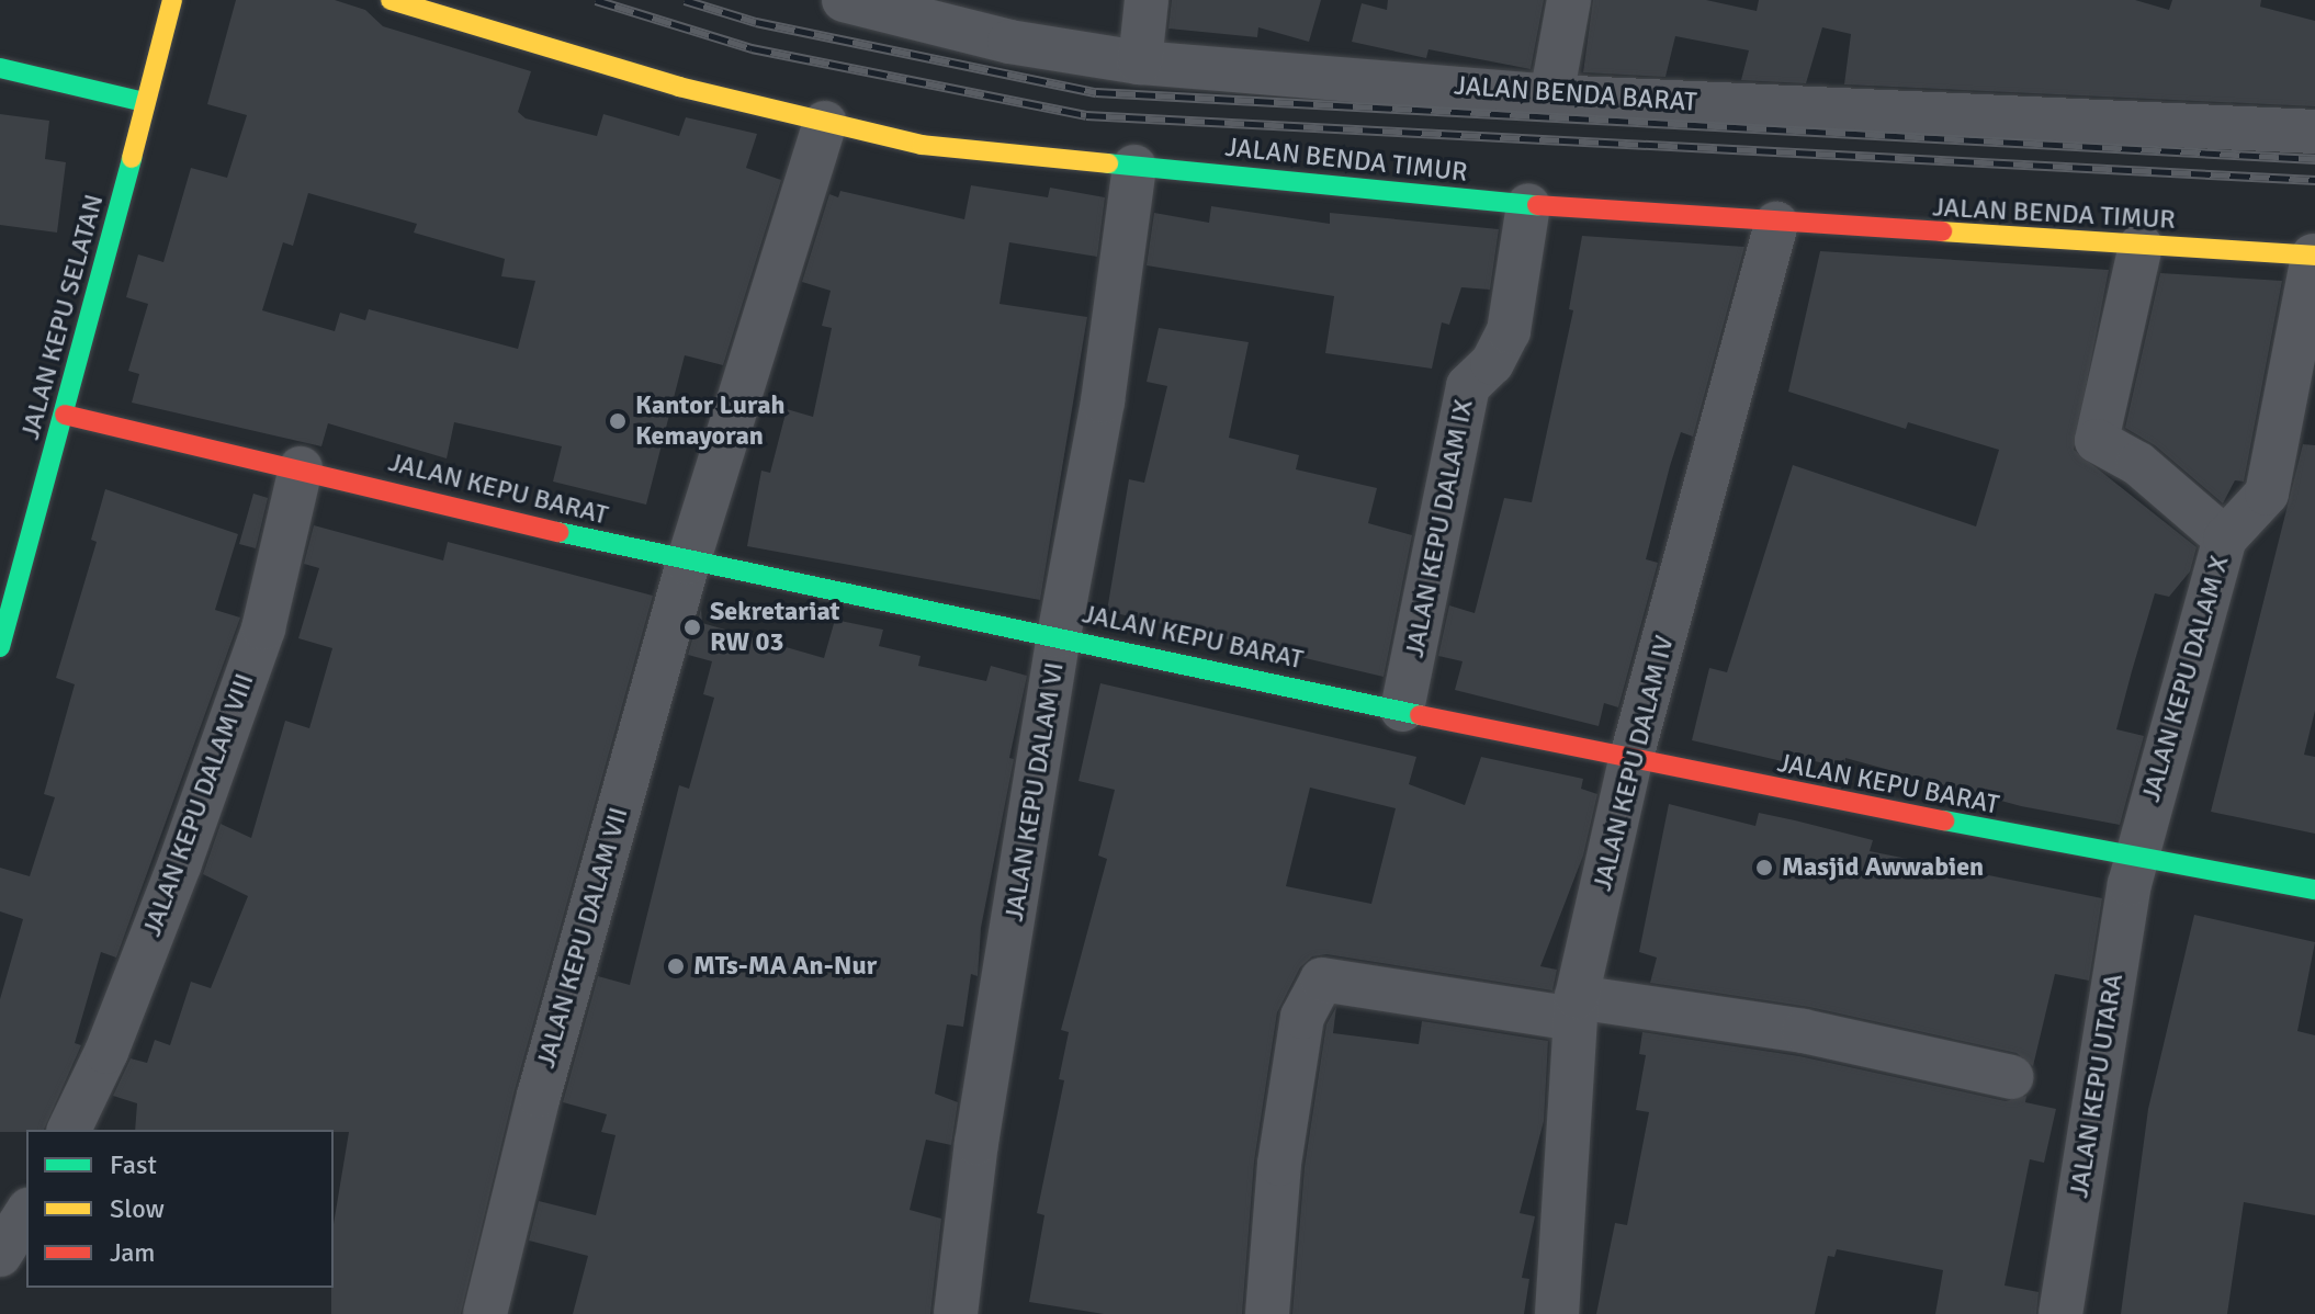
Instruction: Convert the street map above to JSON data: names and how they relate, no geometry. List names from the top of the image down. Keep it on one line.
{"streets":{"street":["JALAN BENDA BARAT","JALAN BENDA TIMUR","JALAN KEPU SELATAN","JALAN KEPU BARAT","JALAN KEPU DALAM IX","JALAN KEPU DALAM X","JALAN KEPU DALAM IV","JALAN KEPU DALAM VI","JALAN KEPU DALAM VIII","JALAN KEPU DALAM VII","JALAN KEPU UTARA"]},"crossings":[["JALAN BENDA TIMUR","JALAN KEPU DALAM IX"],["JALAN BENDA TIMUR","JALAN KEPU DALAM X"],["JALAN BENDA TIMUR","JALAN KEPU DALAM IV"],["JALAN BENDA TIMUR","JALAN KEPU DALAM VI"],["JALAN BENDA TIMUR","JALAN KEPU DALAM VII"],["JALAN KEPU SELATAN","JALAN KEPU BARAT"],["JALAN KEPU BARAT","JALAN KEPU DALAM IX"],["JALAN KEPU BARAT","JALAN KEPU DALAM X"],["JALAN KEPU BARAT","JALAN KEPU DALAM IV"],["JALAN KEPU BARAT","JALAN KEPU DALAM VI"],["JALAN KEPU BARAT","JALAN KEPU DALAM VIII"],["JALAN KEPU BARAT","JALAN KEPU DALAM VII"],["JALAN KEPU BARAT","JALAN KEPU UTARA"],["JALAN KEPU DALAM X","JALAN KEPU UTARA"]],"places":["Kantor Lurah Kemayoran","Sekretariat RW 03","Masjid Awwabien","MTs-MA An-Nur"],"legend":["Fast","Slow","Jam"]}
